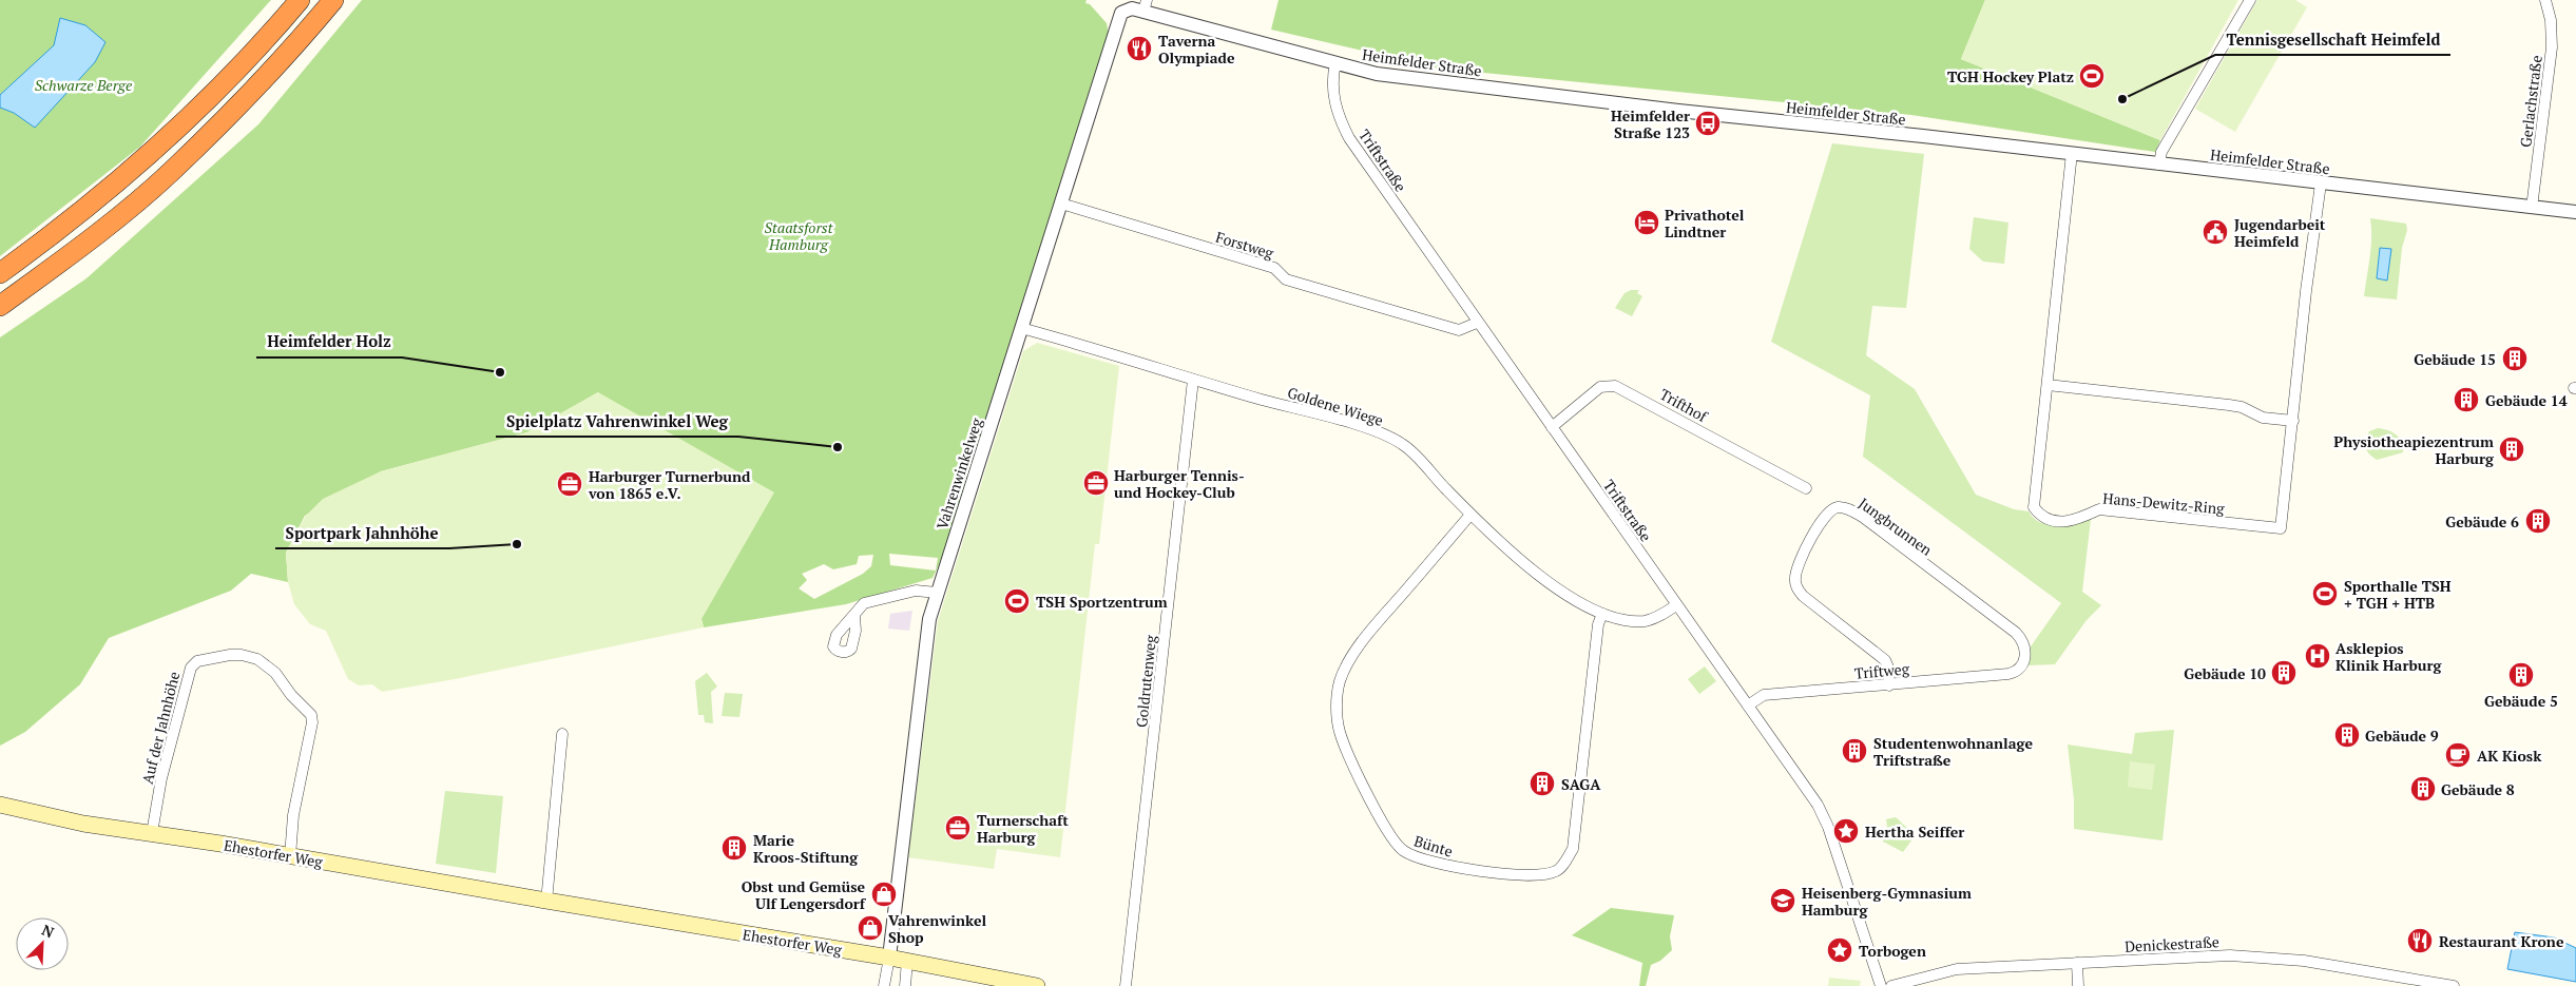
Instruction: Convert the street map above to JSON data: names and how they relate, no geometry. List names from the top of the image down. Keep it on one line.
{"streets":{"main road":["Ehestorfer Weg"],"street":["Heimfelder Straße","Gerlachstraße","Triftstraße","Forstweg","Trifthof","Goldene Wiege","Vahrenwinkelweg","Hans-Dewitz-Ring","Jungbrunnen","Triftweg","Goldrutenweg","Auf der Jahnhöhe","Bünte","Denickestraße"]},"crossings":[["Heimfelder Straße","Gerlachstraße"],["Heimfelder Straße","Triftstraße"],["Heimfelder Straße","Vahrenwinkelweg"],["Heimfelder Straße","Hans-Dewitz-Ring"],["Triftstraße","Forstweg"],["Triftstraße","Trifthof"],["Triftstraße","Goldene Wiege"],["Triftstraße","Triftweg"],["Forstweg","Vahrenwinkelweg"],["Goldene Wiege","Vahrenwinkelweg"],["Goldene Wiege","Goldrutenweg"],["Goldene Wiege","Bünte"],["Vahrenwinkelweg","Ehestorfer Weg"],["Jungbrunnen","Triftweg"],["Auf der Jahnhöhe","Ehestorfer Weg"]],"parks":["Schwarze Berge","Staatsforst Hamburg"],"places":{"restaurant":["Taverna Olympiade","Restaurant Krone"],"sports":["TGH Hockey Platz","Sporthalle TSH + TGH + HTB","TSH Sportzentrum"],"other":["Tennisgesellschaft Heimfeld","Heimfelder Holz","Spielplatz Vahrenwinkel Weg","Sportpark Jahnhöhe"],"bus stop":["Heimfelder Straße 123"],"hotel":["Privathotel Lindtner"],"public building":["Jugendarbeit Heimfeld"],"building":["Gebäude 15","Gebäude 14","Physiotheapiezentrum Harburg","Gebäude 6","Gebäude 10","Gebäude 5","Gebäude 9","Studentenwohnanlage Triftstraße","SAGA","Gebäude 8","Marie Kroos-Stiftung"],"office":["Harburger Tennis- und Hockey-Club","Harburger Turnerbund von 1865 e.V.","Turnerschaft Harburg"],"hospital":["Asklepios Klinik Harburg"],"cafe":["AK Kiosk"],"place":["Hertha Seiffer","Torbogen"],"shop":["Obst und Gemüse Ulf Lengersdorf","Vahrenwinkel Shop"],"school or university":["Heisenberg-Gymnasium Hamburg"]},"north":"top right"}
